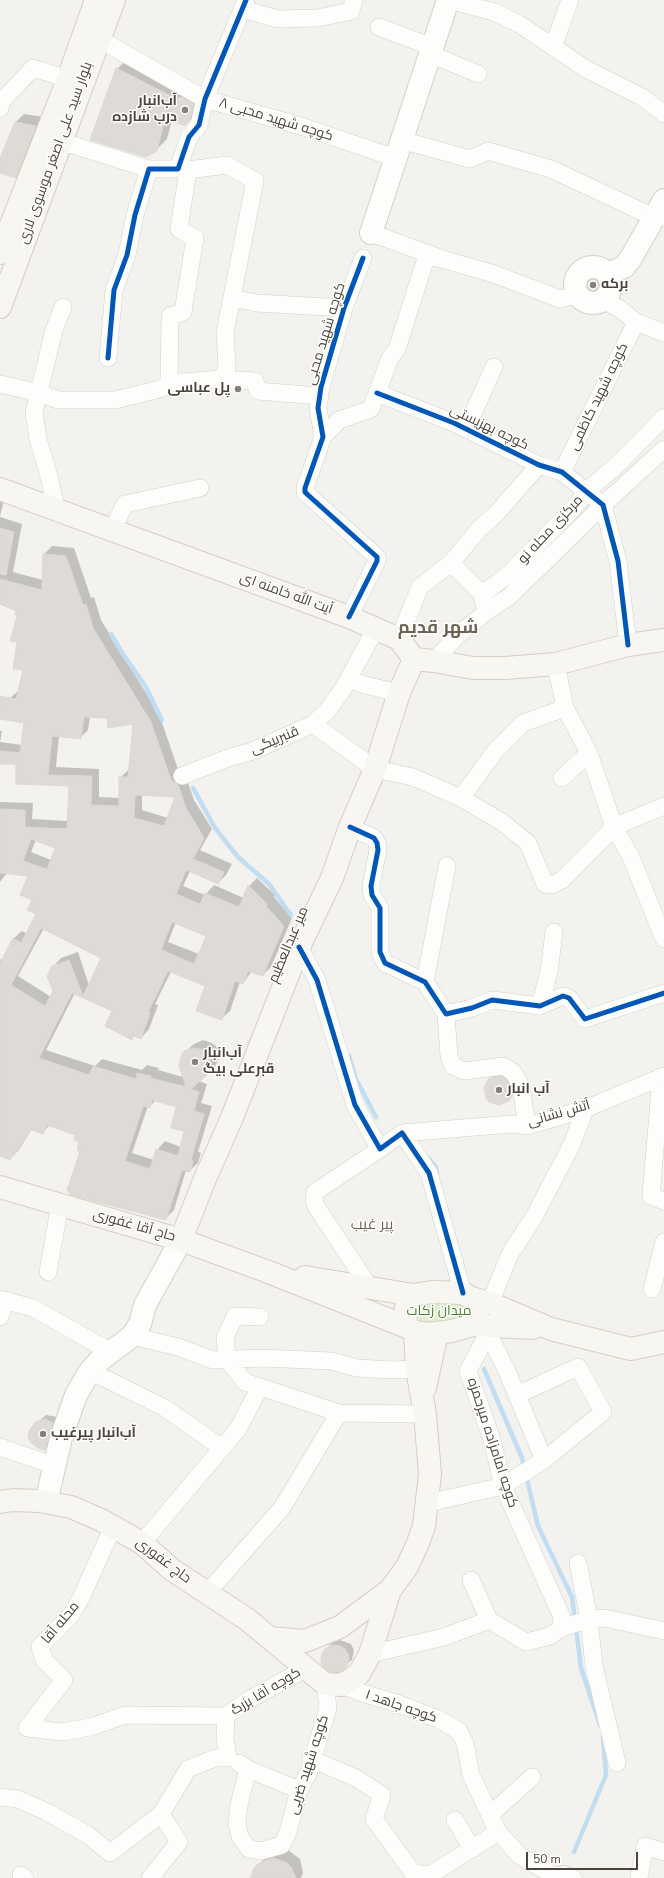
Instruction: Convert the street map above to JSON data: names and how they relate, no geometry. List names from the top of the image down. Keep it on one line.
{"streets":{"main road":["بلوار سید علی اصغر موسوی لاری","آیت الله خامنه ای","میر عبدالعظیم","حاج آقا غفوری","حاج غفوری"],"street":["کوچه شهید محبی ۸","کوچه شهید محبی","کوچه شهید کاظمی","کوچه بهزیستی","مرکزی محله نو","قنبربیگی","آتش نشانی","کوچه امامزاده میرحمزه","محله آقا","کوچه آقا بزرگ","کوچه جاهد ۱","کوچه شهید ضربی"]},"crossings":[["کوچه شهید محبی ۸","بلوار سید علی اصغر موسوی لاری"],["کوچه شهید محبی","آیت الله خامنه ای"],["کوچه شهید کاظمی","کوچه بهزیستی"],["کوچه بهزیستی","مرکزی محله نو"],["مرکزی محله نو","میر عبدالعظیم"],["آیت الله خامنه ای","قنبربیگی"],["میر عبدالعظیم","حاج آقا غفوری"],["آتش نشانی","کوچه امامزاده میرحمزه"],["حاج آقا غفوری","کوچه امامزاده میرحمزه"],["حاج غفوری","محله آقا"],["حاج غفوری","کوچه آقا بزرگ"],["حاج غفوری","کوچه جاهد ۱"],["حاج غفوری","کوچه شهید ضربی"],["محله آقا","کوچه آقا بزرگ"],["کوچه جاهد ۱","کوچه شهید ضربی"]],"districts":["شهر قدیم","پیر غیب"],"parks":["میدان زکات"],"places":["آب‌انبار درب شازده","برکه","پل عباسی","آب‌انبار قبرعلی بیگ","آب انبار","آب‌انبار پیرغیب"],"scale_bar":"50 m"}
